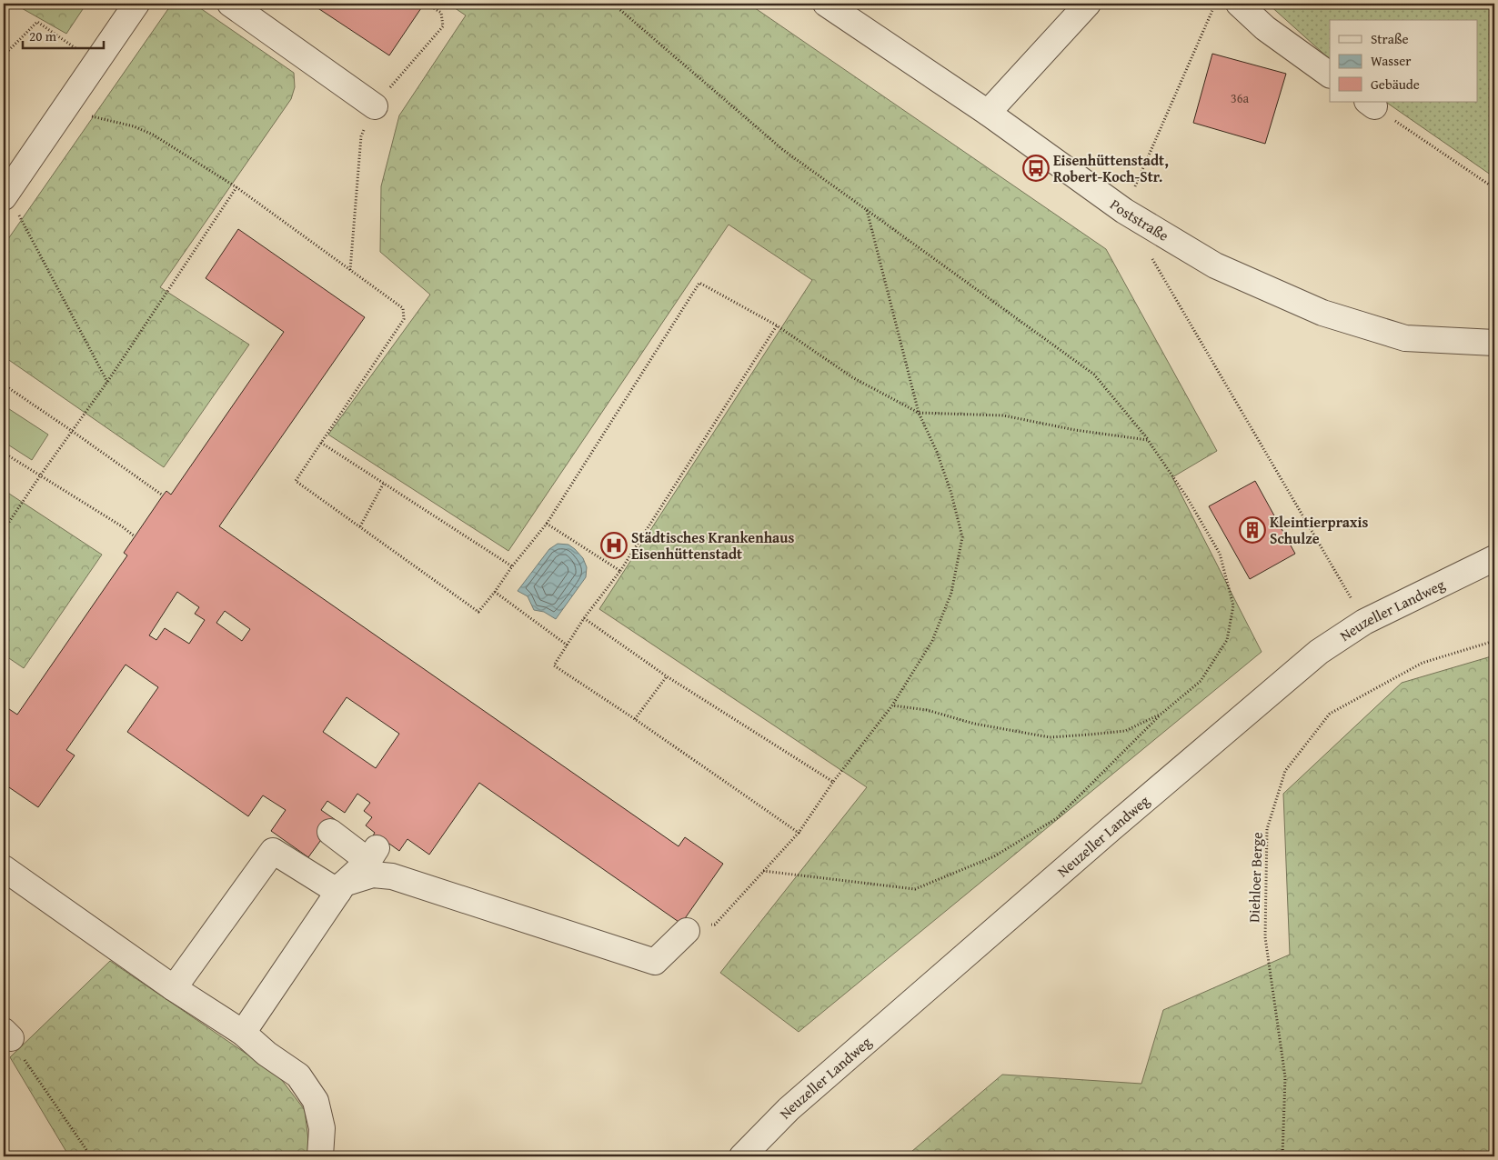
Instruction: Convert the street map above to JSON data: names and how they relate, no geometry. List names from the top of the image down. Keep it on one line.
{"streets":{"street":["Poststraße","Neuzeller Landweg"],"path":["Diehloer Berge"]},"places":{"bus stop":["Eisenhüttenstadt, Robert-Koch-Str."],"building":["Kleintierpraxis Schulze"],"hospital":["Städtisches Krankenhaus Eisenhüttenstadt"]},"house_numbers":["36a"],"legend":["Straße","Wasser","Gebäude"],"scale_bar":"20 m"}
